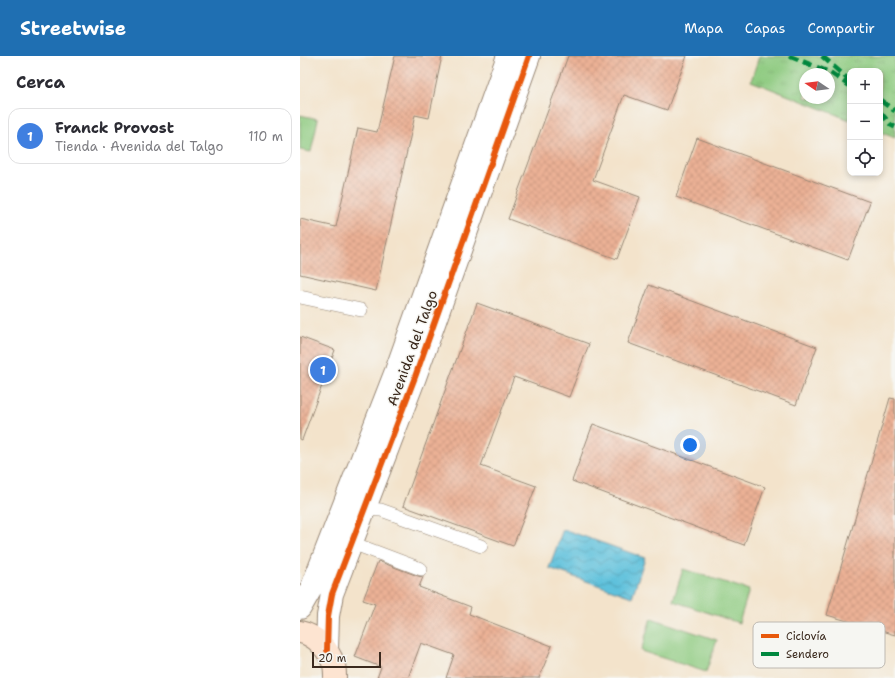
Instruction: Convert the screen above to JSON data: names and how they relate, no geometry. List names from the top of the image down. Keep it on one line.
{"streets":{"street":["Avenida del Talgo"]},"legend":["Ciclovía","Sendero"],"scale_bar":"20 m","north":"left","page":{"header":"Streetwise","nav":["Mapa","Capas","Compartir"],"heading":"Cerca","map_buttons":["+","−"],"list":[{"mark":"1","name":"Franck Provost","note":"Tienda · Avenida del Talgo","value":"110 m"}],"pins":"1","scale":"20 m"}}
